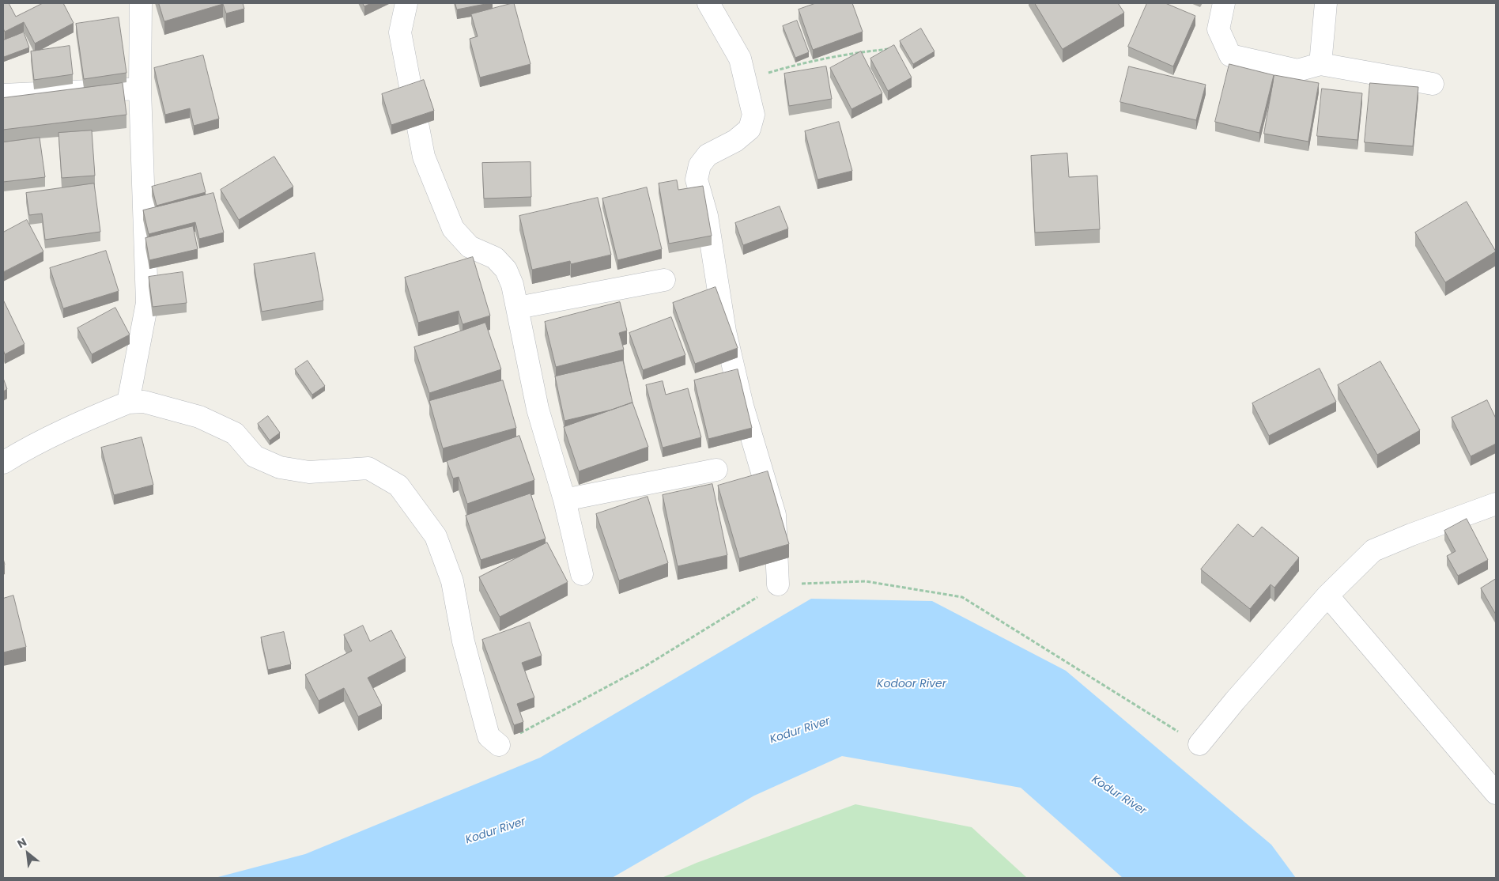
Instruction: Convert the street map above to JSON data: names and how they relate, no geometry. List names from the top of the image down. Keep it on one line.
{"water":["Kodoor River","Kodur River"],"north":"top left"}
